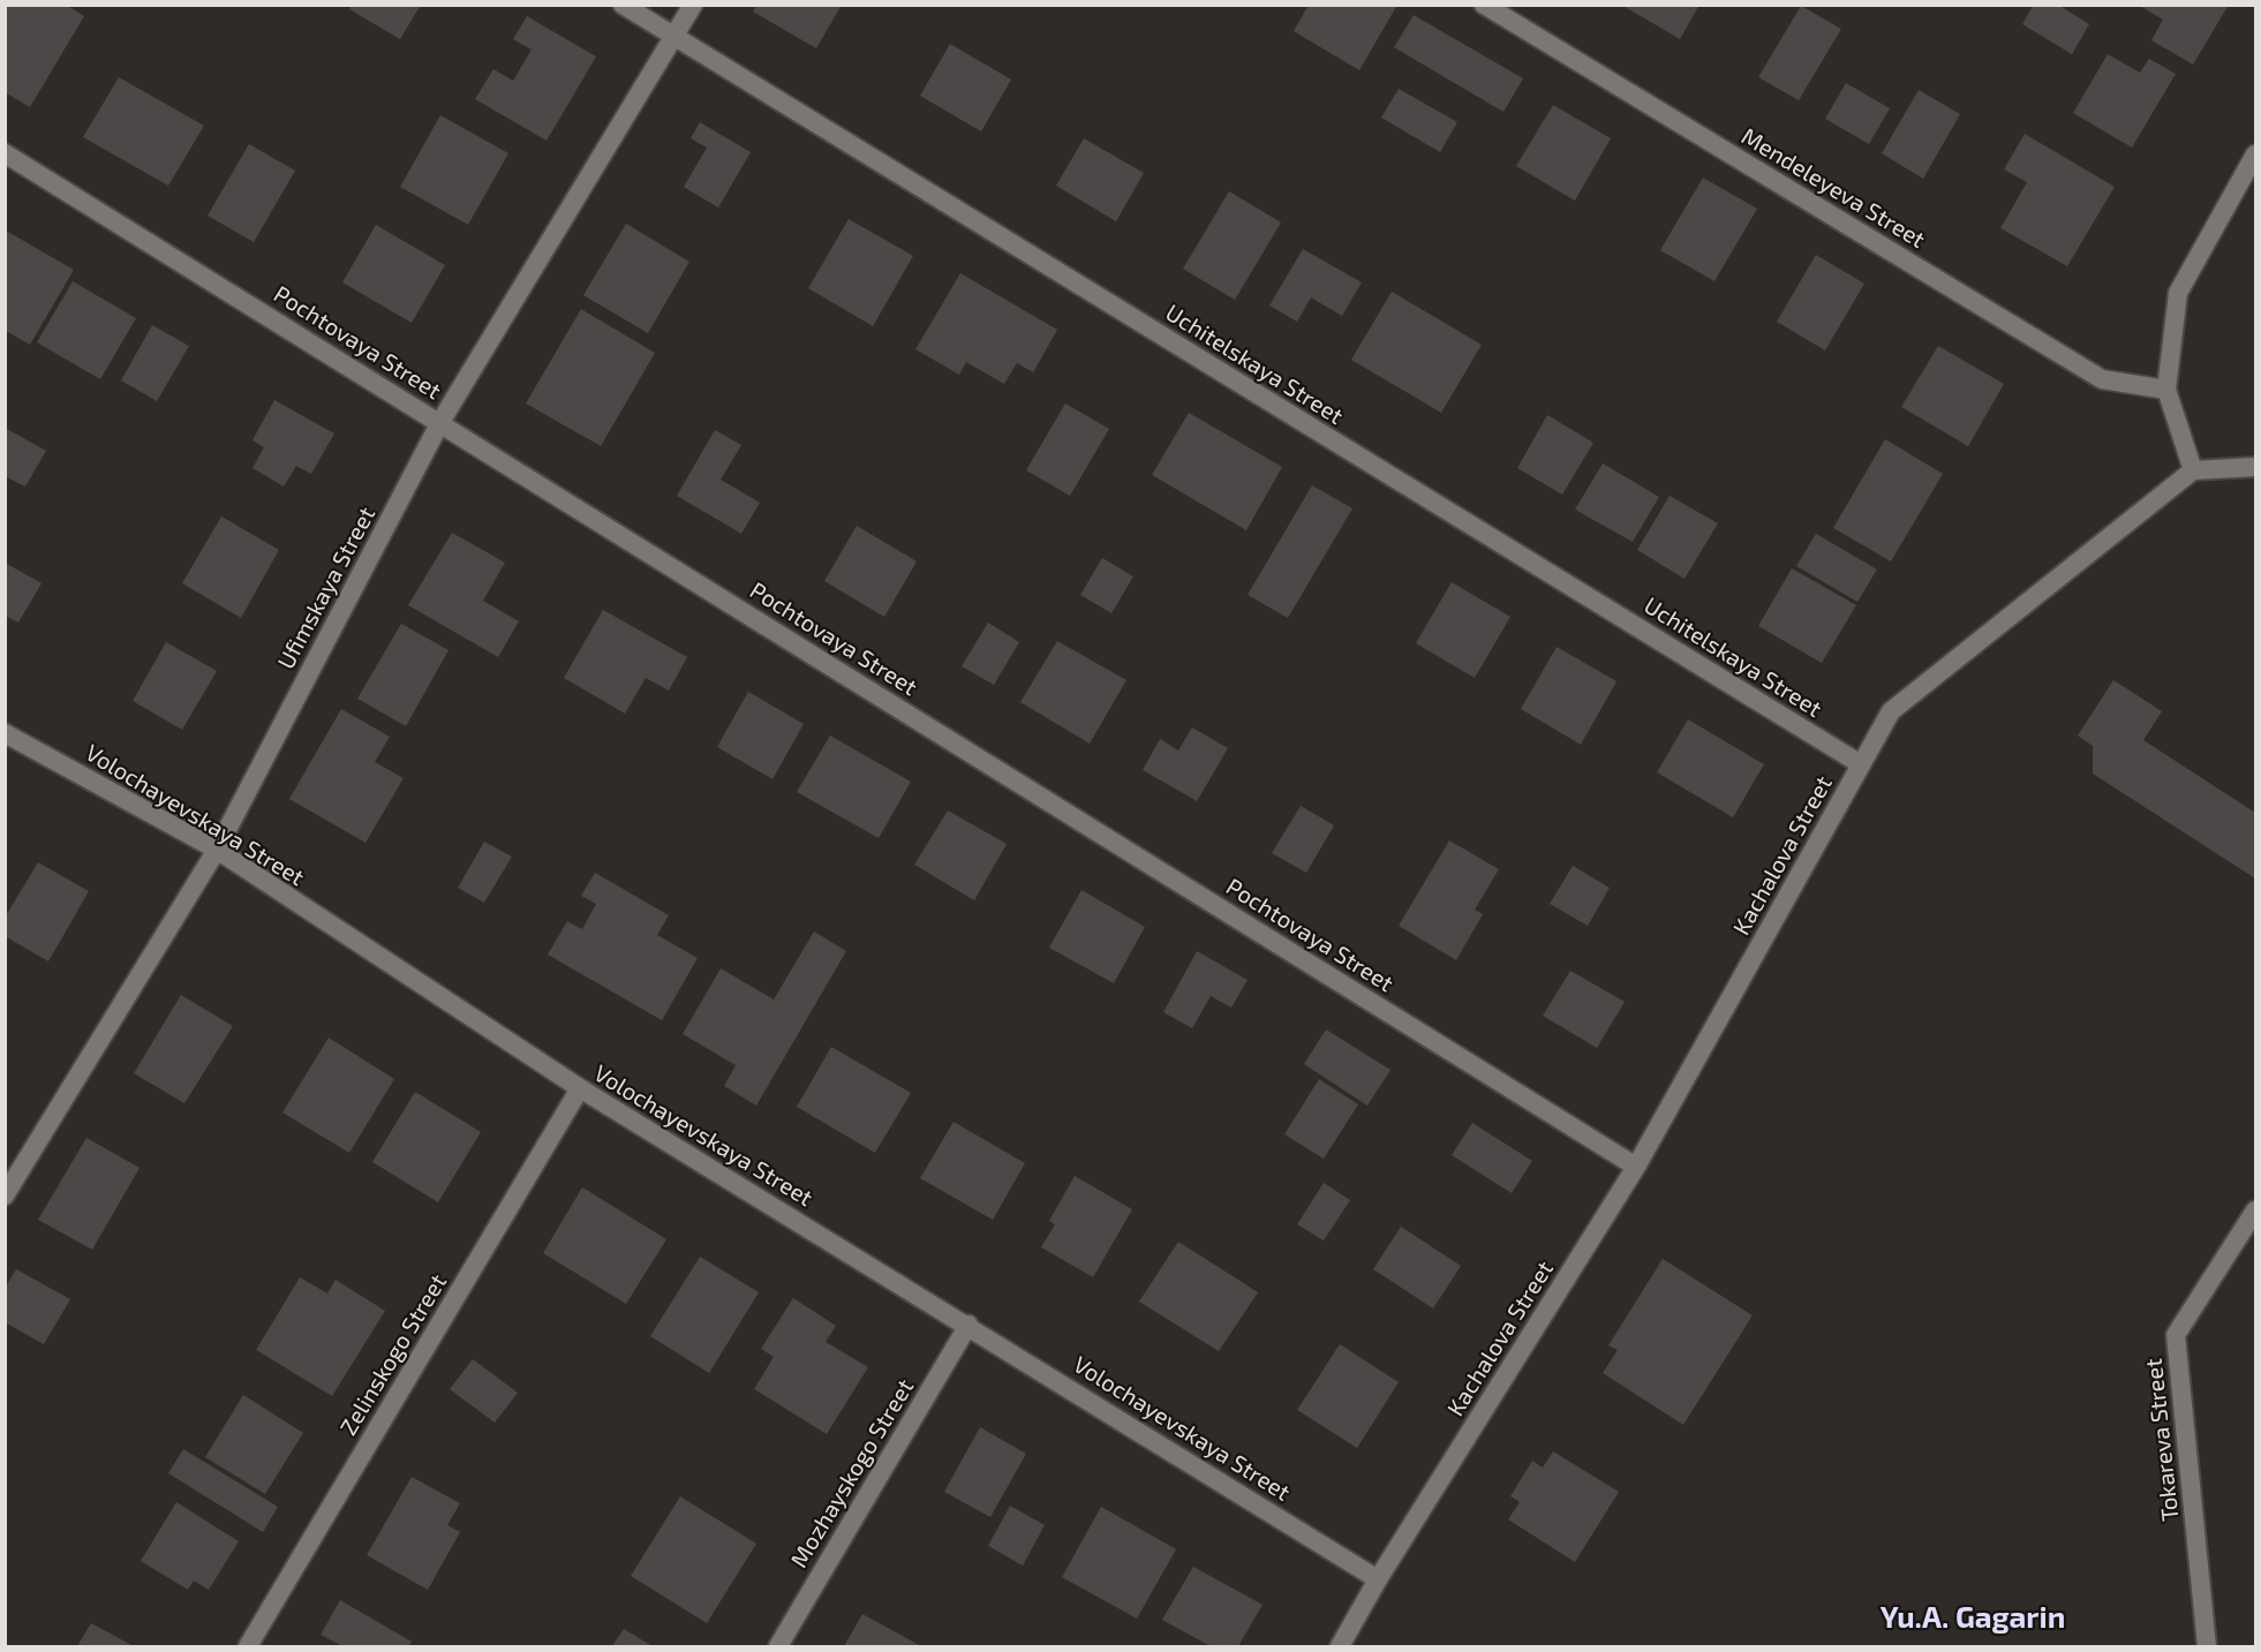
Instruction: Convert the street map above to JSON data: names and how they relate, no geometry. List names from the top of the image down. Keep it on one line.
{"streets":{"street":["Mendeleyeva Street","Pochtovaya Street","Uchitelskaya Street","Ufimskaya Street","Volochayevskaya Street","Kachalova Street","Zelinskogo Street","Tokareva Street","Mozhayskogo Street"]},"crossings":[["Pochtovaya Street","Ufimskaya Street"],["Pochtovaya Street","Kachalova Street"],["Uchitelskaya Street","Ufimskaya Street"],["Uchitelskaya Street","Kachalova Street"],["Ufimskaya Street","Volochayevskaya Street"],["Volochayevskaya Street","Kachalova Street"],["Volochayevskaya Street","Zelinskogo Street"],["Volochayevskaya Street","Mozhayskogo Street"]],"districts":["Yu.A. Gagarin"]}
